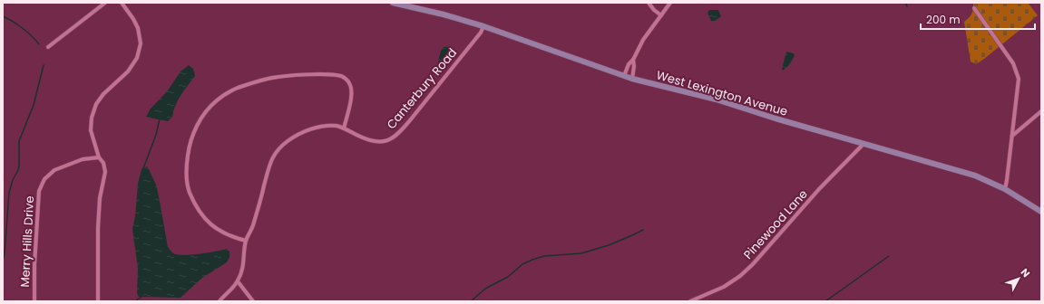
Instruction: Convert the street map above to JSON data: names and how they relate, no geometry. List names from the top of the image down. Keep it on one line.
{"streets":{"street":["Canterbury Road","West Lexington Avenue","Pinewood Lane","Merry Hills Drive"]},"crossings":[["Canterbury Road","West Lexington Avenue"],["West Lexington Avenue","Pinewood Lane"]],"scale_bar":"200 m","north":"top right"}
